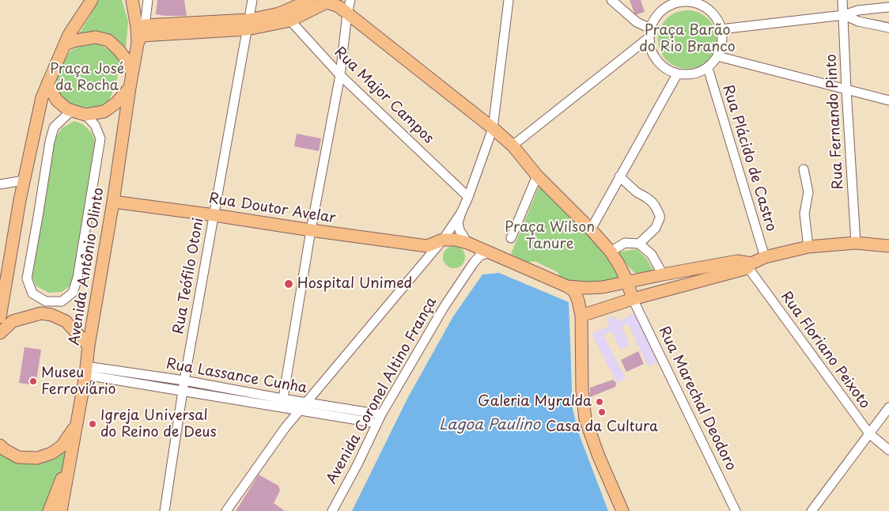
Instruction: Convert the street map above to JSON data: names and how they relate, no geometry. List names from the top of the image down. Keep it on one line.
{"streets":{"main road":["Rua Doutor Avelar","Avenida Antônio Olinto"],"street":["Rua Major Campos","Rua Fernando Pinto","Rua Plácido de Castro","Rua Teófilo Otoni","Rua Floriano Peixoto","Rua Lassance Cunha","Avenida Coronel Altino França","Rua Marechal Deodoro"]},"crossings":[["Rua Doutor Avelar","Avenida Antônio Olinto"],["Rua Doutor Avelar","Rua Teófilo Otoni"],["Avenida Antônio Olinto","Rua Lassance Cunha"],["Rua Teófilo Otoni","Rua Lassance Cunha"],["Rua Lassance Cunha","Avenida Coronel Altino França"]],"water":["Lagoa Paulino"],"parks":["Praça Barão do Rio Branco","Praça José da Rocha","Praça Wilson Tanure"],"places":["Hospital Unimed","Museu Ferroviário","Galeria Myralda","Casa da Cultura","Igreja Universal do Reino de Deus"]}
